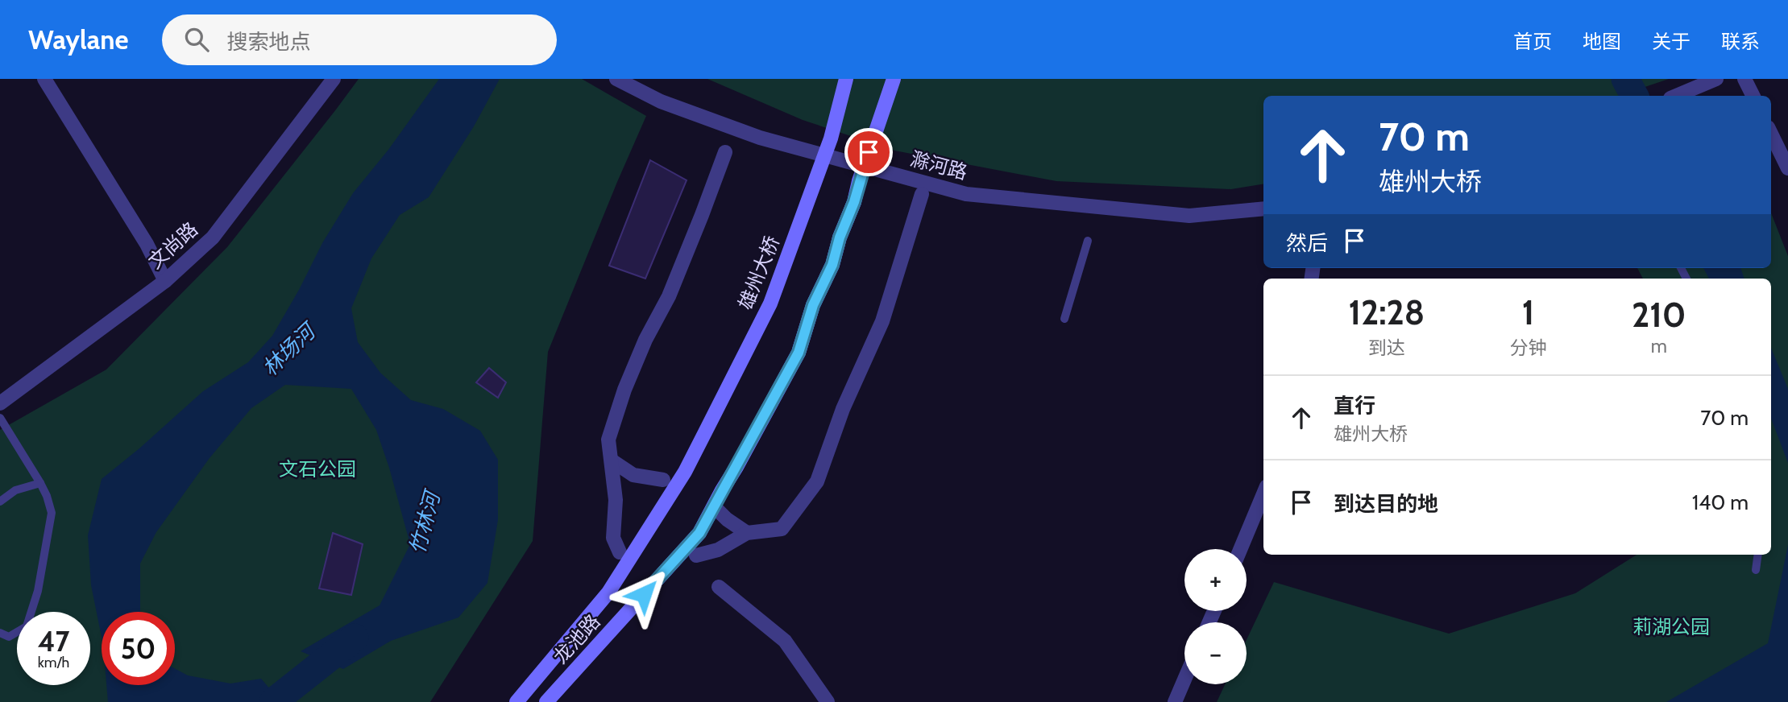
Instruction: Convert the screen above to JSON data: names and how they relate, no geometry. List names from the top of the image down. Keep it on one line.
{"streets":{"main road":["雄州大桥","龙池路"],"street":["滁河路","文尚路"]},"crossings":[["雄州大桥","龙池路"]],"water":["林场河","竹林河"],"parks":["文石公园","莉湖公园"],"page":{"header":"Waylane","search":"搜索地点","nav":["首页","地图","关于","联系"],"turn":["70 m","雄州大桥"],"then":"然后","eta":["12:28","到达","1","分钟","210","m"],"list":[{"name":"直行","note":"雄州大桥","value":"70 m"},{"name":"到达目的地","value":"140 m"}],"map_buttons":["+","−"],"speed":"47 km/h","limit":"50"}}
